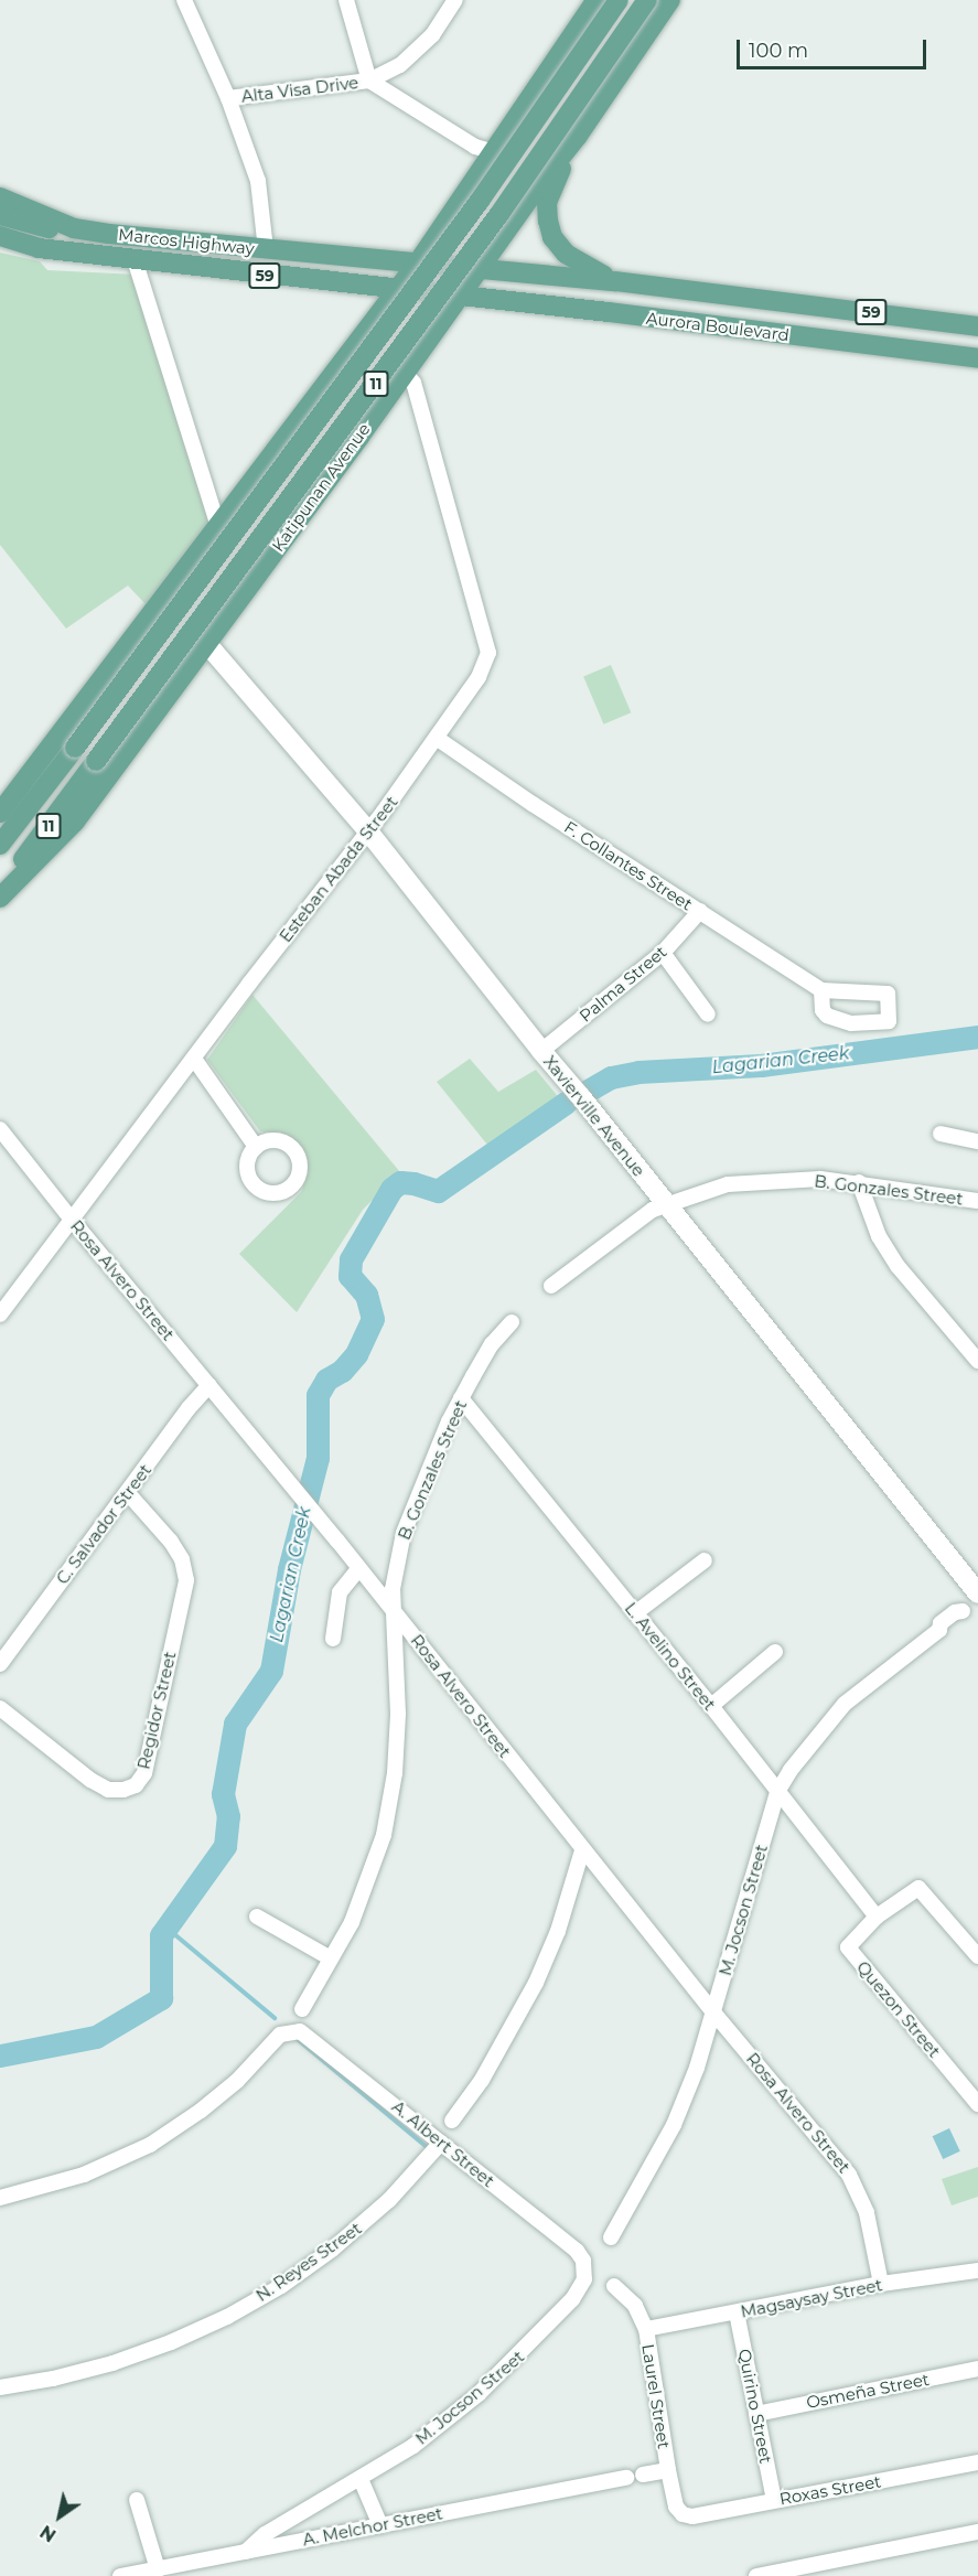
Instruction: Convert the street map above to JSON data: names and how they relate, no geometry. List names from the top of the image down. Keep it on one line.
{"streets":{"main road":["Marcos Highway","59","Aurora Boulevard","11","Katipunan Avenue","Xavierville Avenue"],"street":["Alta Visa Drive","F. Collantes Street","Esteban Abada Street","Palma Street","B. Gonzales Street","Rosa Alvero Street","C. Salvador Street","L. Avelino Street","Regidor Street","M. Jocson Street","Quezon Street","A. Albert Street","N. Reyes Street","Magsaysay Street","Osmeña Street","Laurel Street","Quirino Street","Roxas Street","A. Melchor Street"]},"crossings":[["Marcos Highway","59"],["Marcos Highway","11"],["59","Aurora Boulevard"],["59","11"],["59","Katipunan Avenue"],["Aurora Boulevard","Katipunan Avenue"],["Katipunan Avenue","Esteban Abada Street"],["Katipunan Avenue","Xavierville Avenue"],["F. Collantes Street","Esteban Abada Street"],["F. Collantes Street","Palma Street"],["Esteban Abada Street","Xavierville Avenue"],["Esteban Abada Street","Rosa Alvero Street"],["Palma Street","Xavierville Avenue"],["Xavierville Avenue","B. Gonzales Street"],["B. Gonzales Street","Rosa Alvero Street"],["B. Gonzales Street","L. Avelino Street"],["Rosa Alvero Street","C. Salvador Street"],["Rosa Alvero Street","M. Jocson Street"],["Rosa Alvero Street","Magsaysay Street"],["C. Salvador Street","Regidor Street"],["L. Avelino Street","M. Jocson Street"],["L. Avelino Street","Quezon Street"],["M. Jocson Street","A. Albert Street"],["M. Jocson Street","A. Melchor Street"],["A. Albert Street","N. Reyes Street"],["Magsaysay Street","Laurel Street"],["Magsaysay Street","Quirino Street"],["Osmeña Street","Quirino Street"],["Laurel Street","Roxas Street"],["Quirino Street","Roxas Street"]],"water":["Lagarian Creek"],"scale_bar":"100 m","north":"bottom left"}
